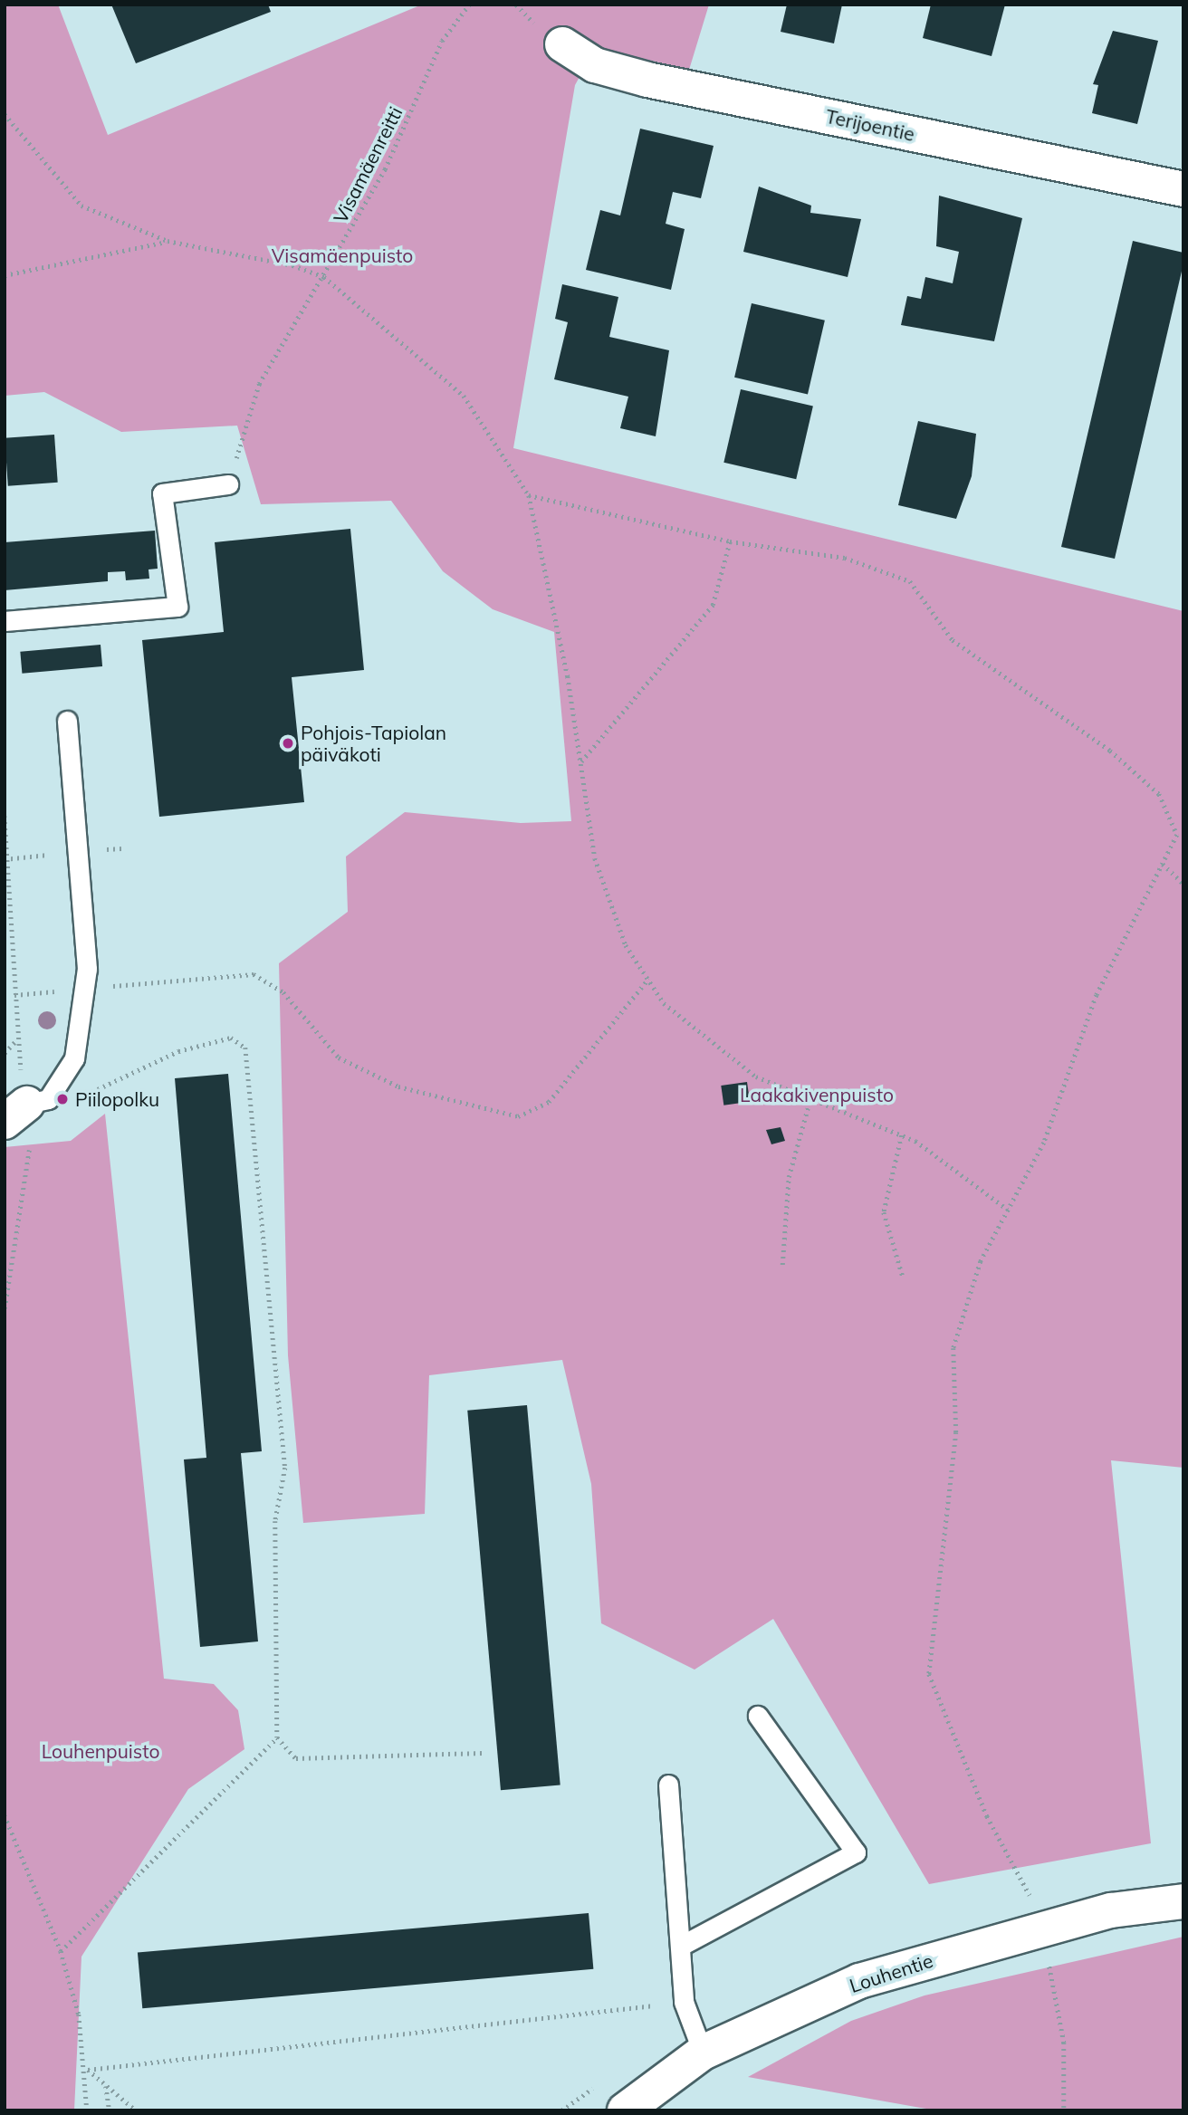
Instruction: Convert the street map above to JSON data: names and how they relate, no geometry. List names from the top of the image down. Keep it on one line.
{"streets":{"street":["Terijoentie","Louhentie"],"path":["Visamäenreitti"]},"parks":["Visamäenpuisto","Laakakivenpuisto","Louhenpuisto"],"places":["Pohjois-Tapiolan päiväkoti","Piilopolku"]}
